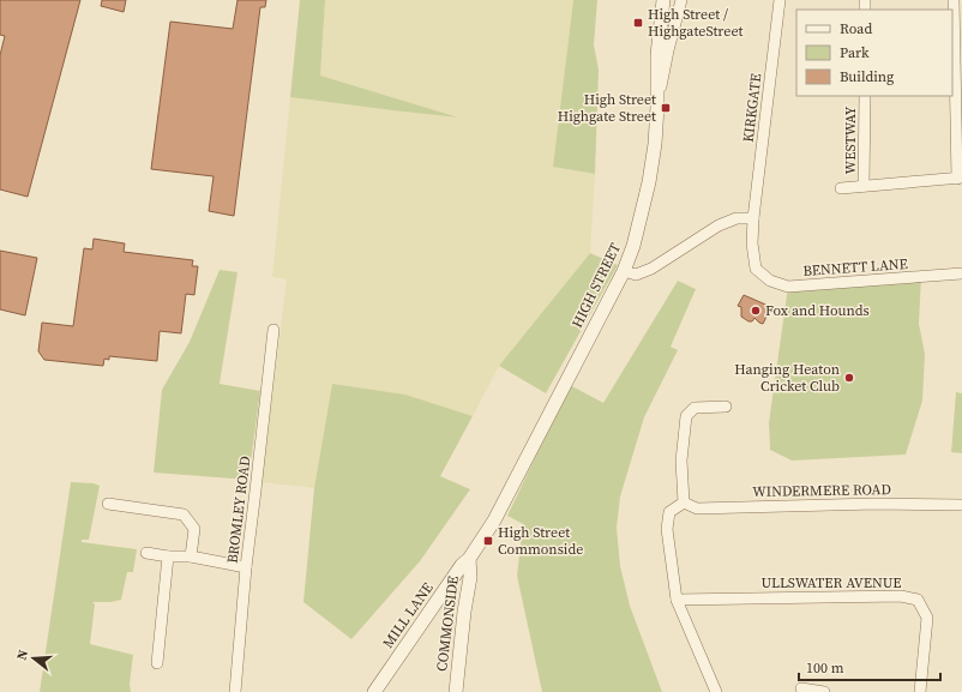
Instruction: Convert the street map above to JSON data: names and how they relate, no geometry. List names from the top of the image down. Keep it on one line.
{"streets":{"street":["KIRKGATE","WESTWAY","BENNETT LANE","HIGH STREET","WINDERMERE ROAD","BROMLEY ROAD","ULLSWATER AVENUE","MILL LANE","COMMONSIDE"]},"crossings":[["KIRKGATE","BENNETT LANE"],["HIGH STREET","MILL LANE"],["HIGH STREET","COMMONSIDE"],["MILL LANE","COMMONSIDE"]],"places":{"transit":["High Street / HighgateStreet","High Street Highgate Street","High Street Commonside"],"other":["Fox and Hounds","Hanging Heaton Cricket Club"]},"legend":["Road","Park","Building"],"scale_bar":"100 m","north":"left"}
